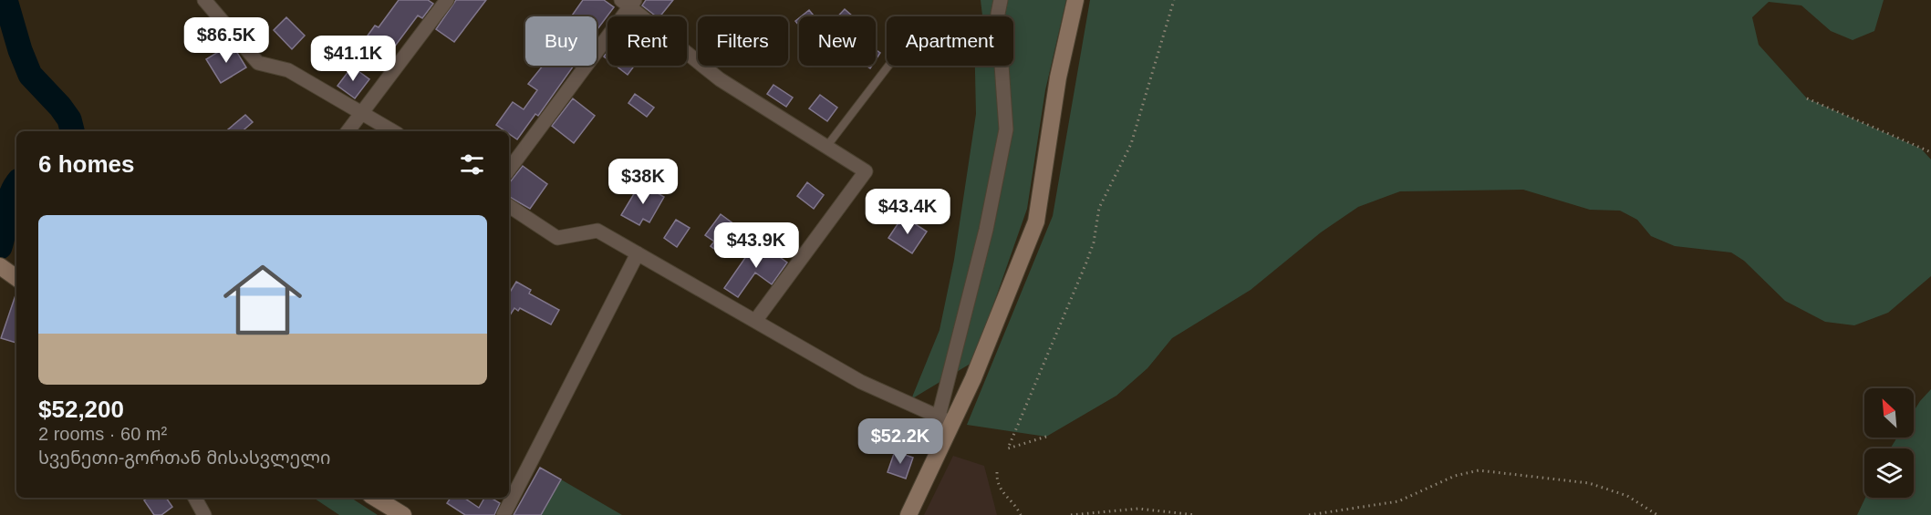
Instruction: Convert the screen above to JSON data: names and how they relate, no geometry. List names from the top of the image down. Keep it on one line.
{"north":"top left","page":{"chip":["Buy","Rent","Filters","New","Apartment"],"price":["$86.5K","$41.1K","$38K","$43.4K","$43.9K","$52.2K"],"heading":"6 homes","list":[{"name":"$52,200","note":"2 rooms · 60 m² · სვენეთი-გორთან მისასვლელი"}]}}
